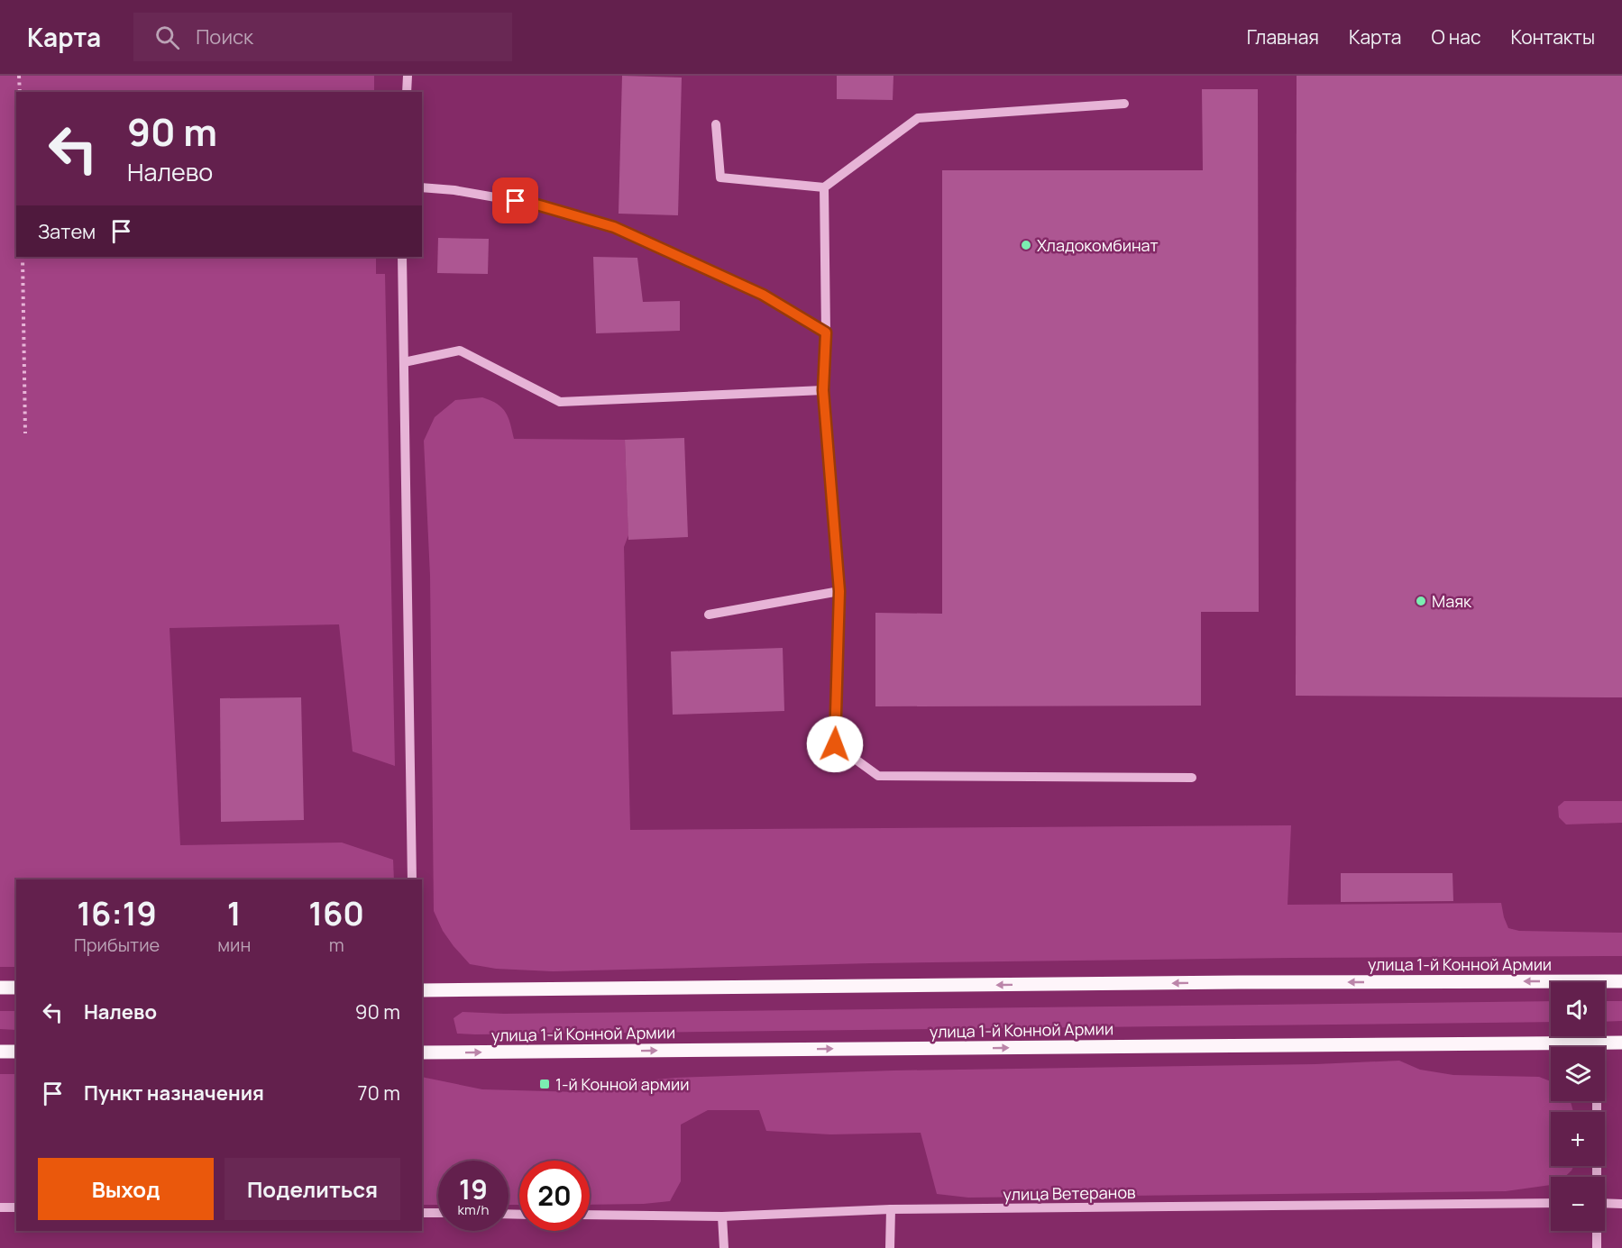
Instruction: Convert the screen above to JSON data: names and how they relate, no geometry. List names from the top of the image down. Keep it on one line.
{"streets":{"main road":["улица 1-й Конной Армии"],"street":["улица Ветеранов"]},"places":{"other":["Хладокомбинат","Маяк"],"transit":["1-й Конной армии"]},"page":{"header":"Карта","search":"Поиск","nav":["Главная","Карта","О нас","Контакты"],"turn":["90 m","Налево"],"then":"Затем","eta":["16:19","Прибытие","1","мин","160","m"],"list":[{"name":"Налево","value":"90 m"},{"name":"Пункт назначения","value":"70 m"}],"map_buttons":["+","−"],"buttons":["Выход","Поделиться"],"speed":"19 km/h","limit":"20"}}
